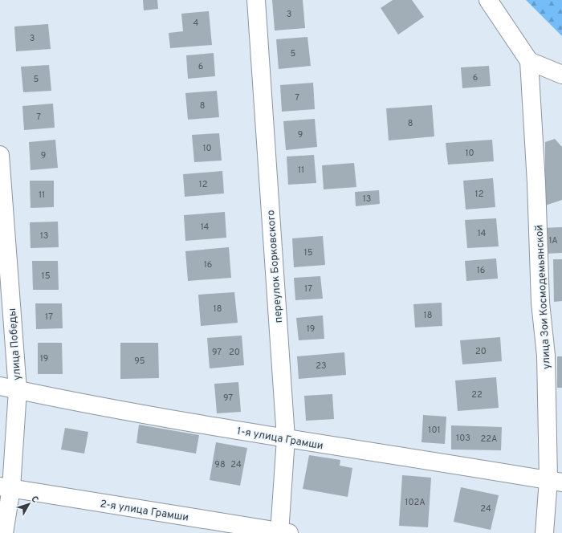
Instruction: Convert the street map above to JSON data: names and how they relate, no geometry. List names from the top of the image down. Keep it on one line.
{"streets":{"street":["переулок Борковского","улица Зои Космодемьянской","улица Победы","1-я улица Грамши","2-я улица Грамши"]},"crossings":[["переулок Борковского","1-я улица Грамши"],["переулок Борковского","2-я улица Грамши"],["улица Зои Космодемьянской","1-я улица Грамши"],["улица Победы","1-я улица Грамши"],["улица Победы","2-я улица Грамши"]],"house_numbers":["3","4","3","5","6","6","5","7","8","7","8","9","10","10","9","11","12","12","11","13","14","14","13","1А","15","16","16","15","17","18","18","17","19","20","97","20","19","95","23","22","97","101","103","22А","98","24","102А","24"],"north":"top right"}
